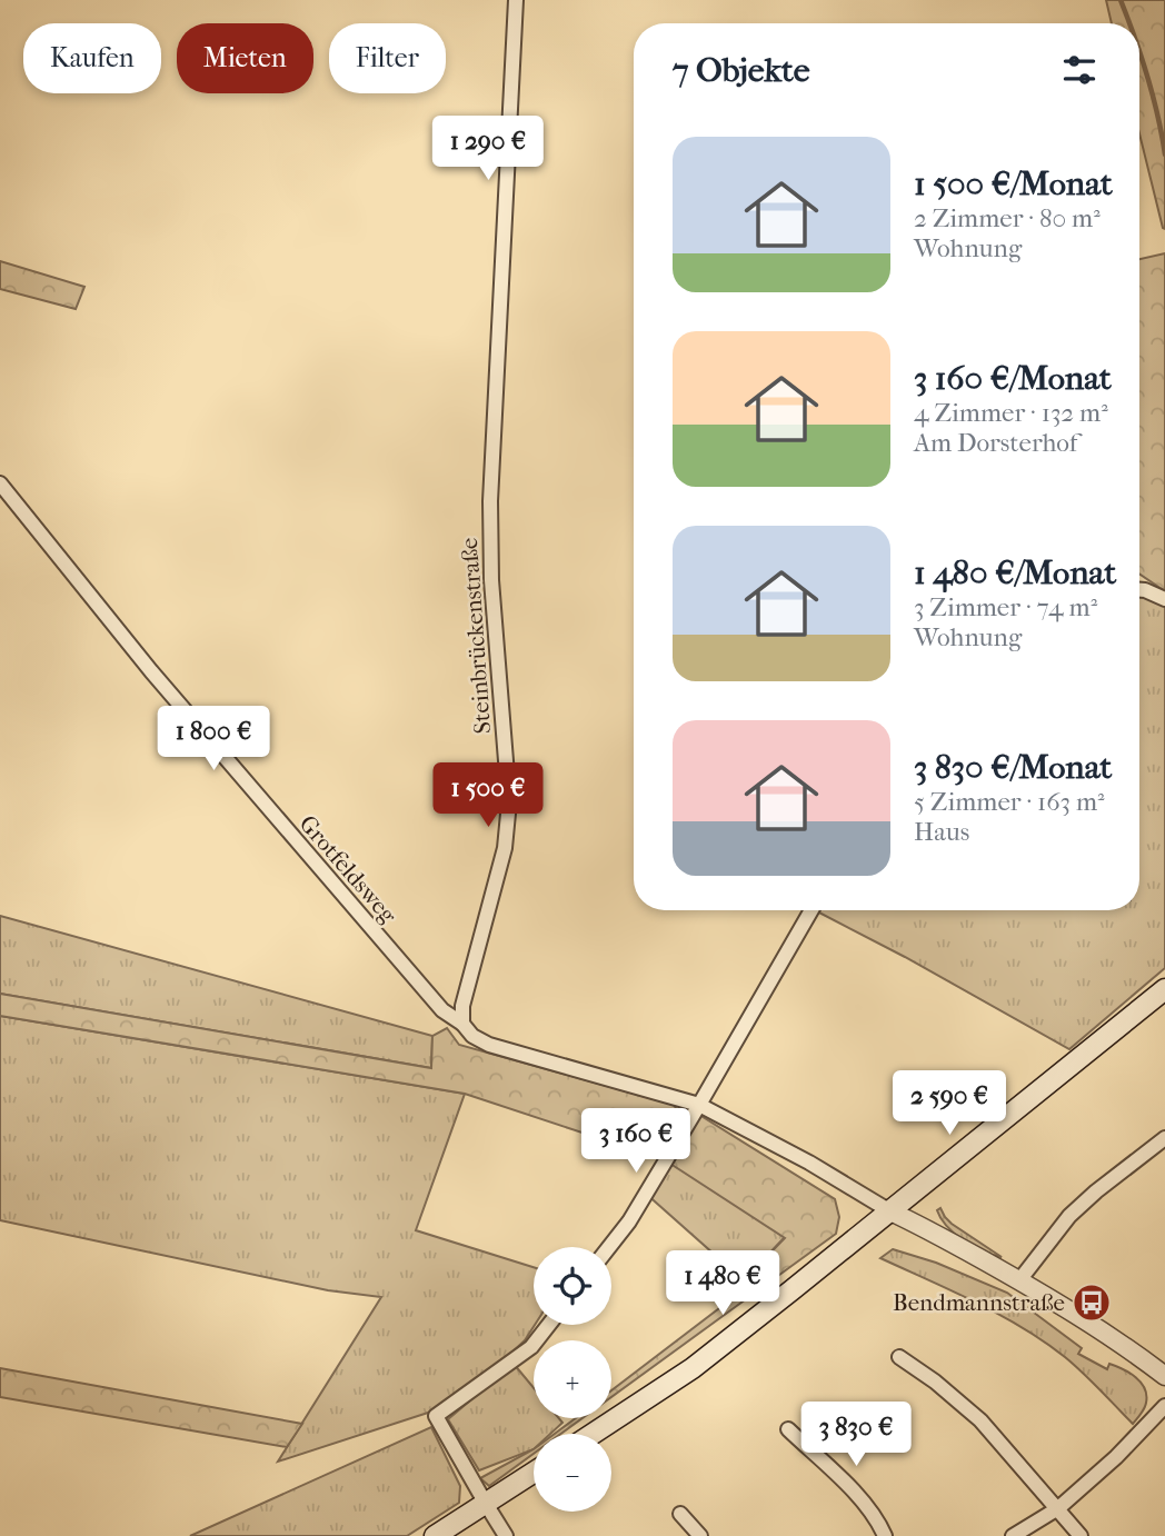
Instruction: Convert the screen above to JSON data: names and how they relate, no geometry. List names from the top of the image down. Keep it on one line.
{"streets":{"street":["Steinbrückenstraße","Grotfeldsweg"]},"crossings":[["Steinbrückenstraße","Grotfeldsweg"]],"places":{"bus stop":["Bendmannstraße"]},"page":{"chip":["Kaufen","Mieten","Filter"],"heading":"7 Objekte","price":["1 290 €","1 800 €","1 500 €","2 590 €","3 160 €","1 480 €","3 830 €"],"list":[{"name":"1 500 €/Monat","note":"2 Zimmer · 80 m² · Wohnung"},{"name":"3 160 €/Monat","note":"4 Zimmer · 132 m² · Am Dorsterhof"},{"name":"1 480 €/Monat","note":"3 Zimmer · 74 m² · Wohnung"},{"name":"3 830 €/Monat","note":"5 Zimmer · 163 m² · Haus"}],"map_buttons":["+","−"]}}
